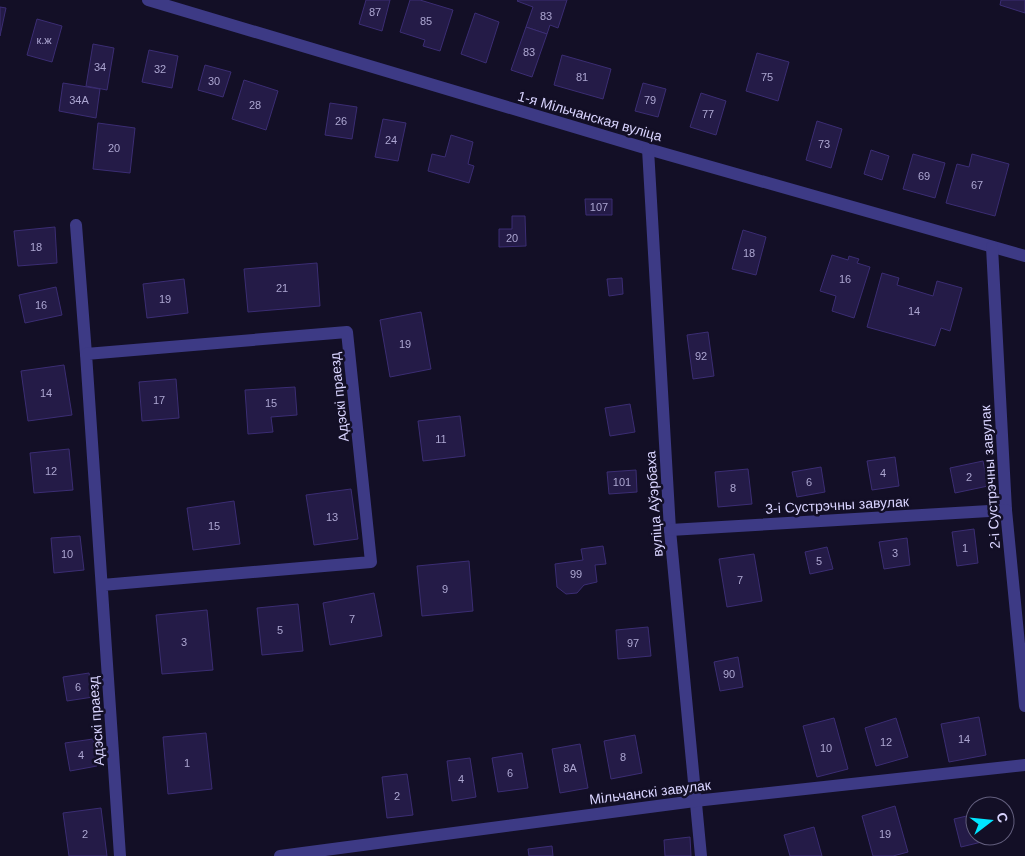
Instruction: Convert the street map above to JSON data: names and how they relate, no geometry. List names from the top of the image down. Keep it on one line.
{"streets":{"street":["1-я Мільчанская вуліца","Адэскі праезд","2-і Сустрэчны завулак","вуліца Аўэрбаха","3-і Сустрэчны завулак","Мільчанскі завулак"]},"crossings":[["1-я Мільчанская вуліца","2-і Сустрэчны завулак"],["1-я Мільчанская вуліца","вуліца Аўэрбаха"],["2-і Сустрэчны завулак","3-і Сустрэчны завулак"],["вуліца Аўэрбаха","3-і Сустрэчны завулак"],["вуліца Аўэрбаха","Мільчанскі завулак"]],"house_numbers":["87","83","85","к.ж","83","34","32","81","75","30","34А","79","28","77","26","24","73","20","69","67","107","20","18","18","16","21","19","16","14","19","92","14","17","15","11","12","4","2","101","6","8","13","15","1","3","10","5","99","7","9","7","5","3","97","90","6","14","12","10","4","8","1","8А","6","4","2","2","19"],"north":"right"}
